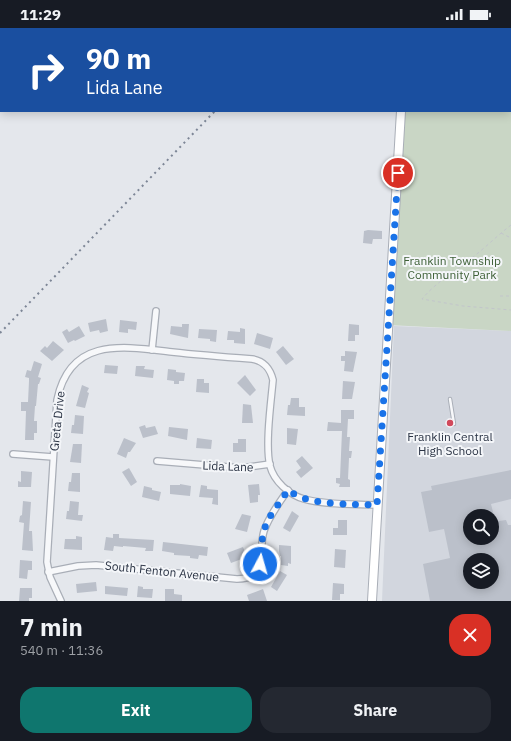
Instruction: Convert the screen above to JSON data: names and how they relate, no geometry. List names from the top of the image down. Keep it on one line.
{"streets":{"street":["Greta Drive","Lida Lane","South Fenton Avenue"]},"crossings":[["Greta Drive","Lida Lane"],["Greta Drive","South Fenton Avenue"],["Lida Lane","South Fenton Avenue"]],"parks":["Franklin Township Community Park"],"places":["Franklin Central High School"],"page":{"status":"11:29","turn":["90 m","Lida Lane"],"heading":["7 min","540 m · 11:36"],"buttons":["Exit","Share"]}}
